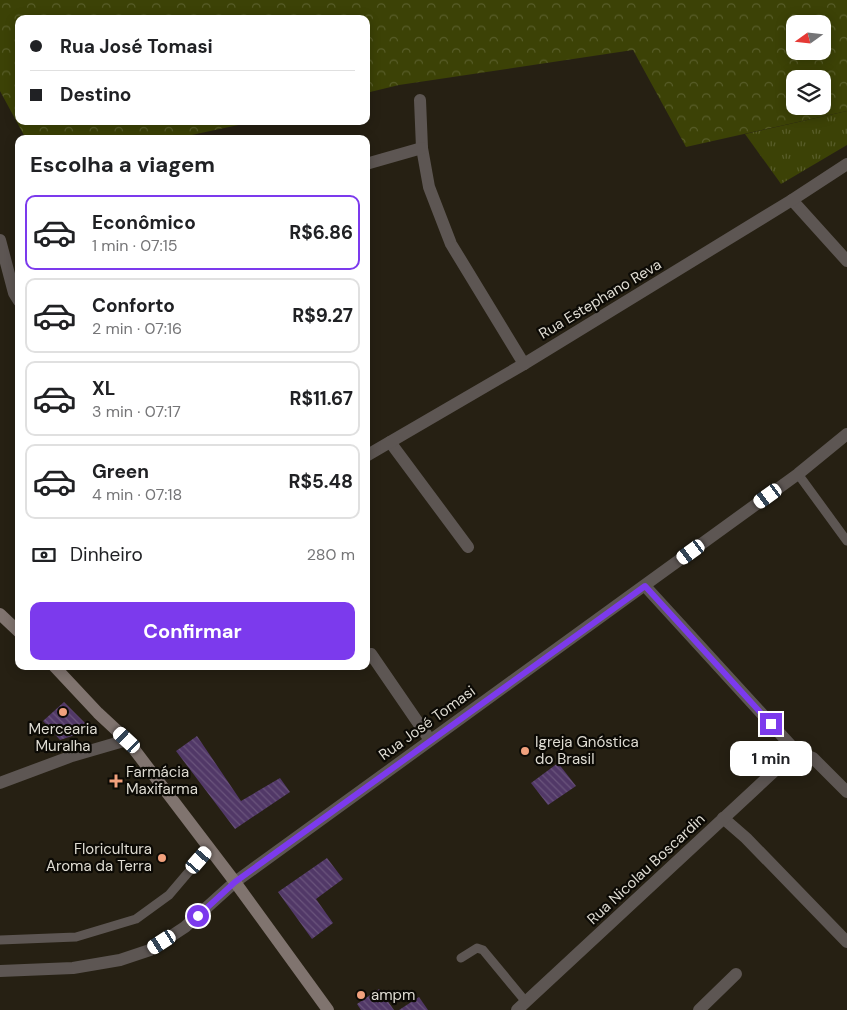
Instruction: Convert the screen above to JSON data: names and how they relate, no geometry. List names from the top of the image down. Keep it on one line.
{"streets":{"street":["Rua Estephano Reva","Rua José Tomasi","Rua Nicolau Boscardin"]},"places":{"other":["Mercearia Muralha","Igreja Gnóstica do Brasil","Floricultura Aroma da Terra","ampm"],"health":["Farmácia Maxifarma"]},"north":"left","page":{"banner":["Rua José Tomasi","Destino"],"heading":"Escolha a viagem","list":[{"name":"Econômico","note":"1 min · 07:15","value":"R$6.86"},{"name":"Conforto","note":"2 min · 07:16","value":"R$9.27"},{"name":"XL","note":"3 min · 07:17","value":"R$11.67"},{"name":"Green","note":"4 min · 07:18","value":"R$5.48"}],"pay":["Dinheiro","280 m"],"buttons":"Confirmar","bubble":"1 min"}}
